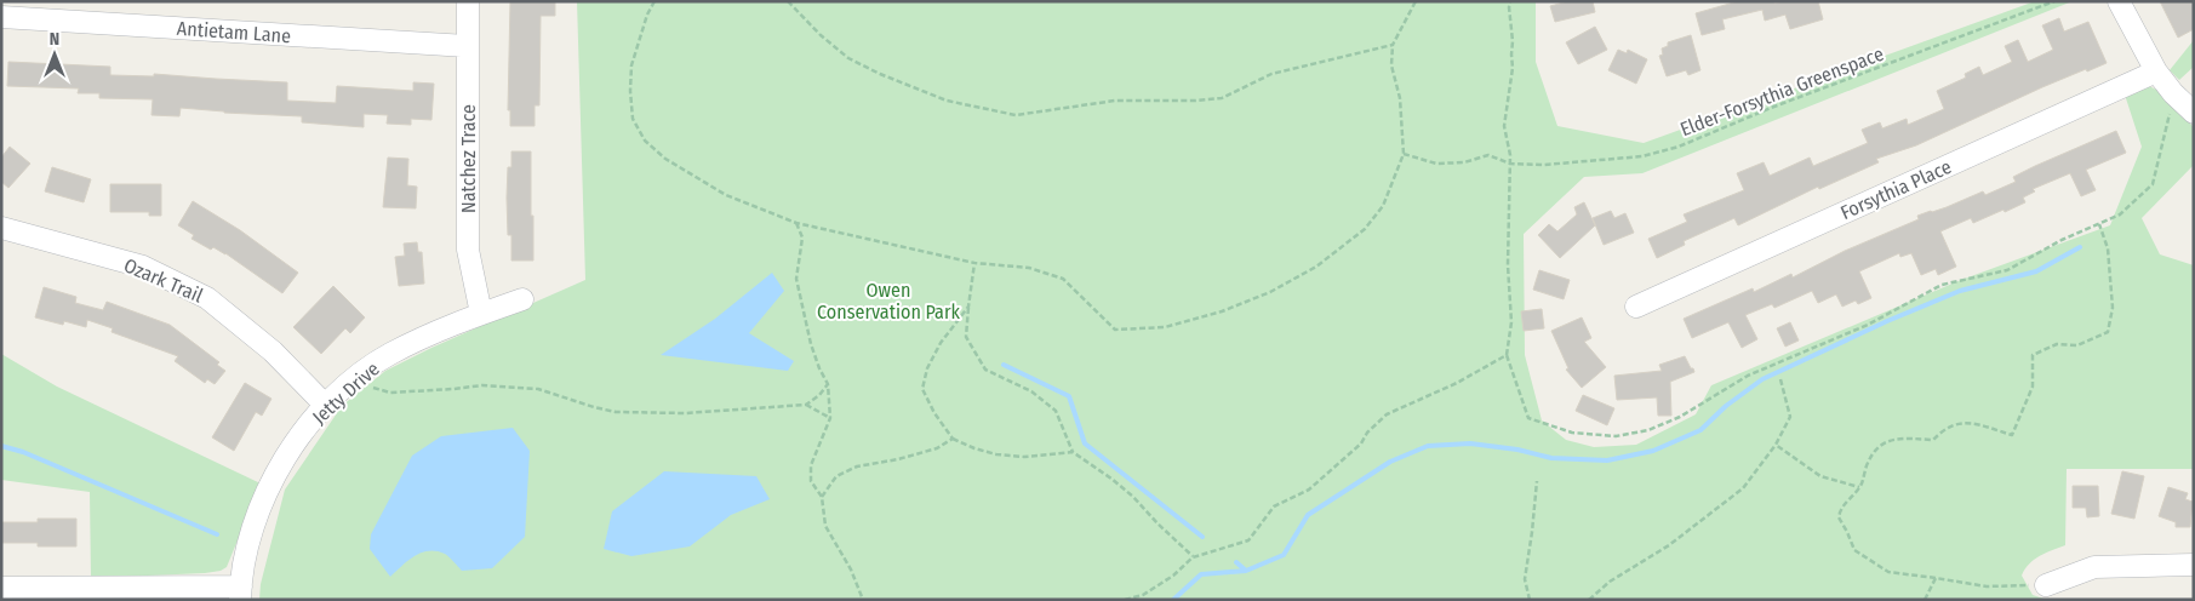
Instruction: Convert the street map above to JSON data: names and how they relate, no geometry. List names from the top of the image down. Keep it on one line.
{"streets":{"street":["Antietam Lane","Natchez Trace","Forsythia Place","Ozark Trail","Jetty Drive"],"path":["Elder-Forsythia Greenspace"]},"crossings":[["Antietam Lane","Natchez Trace"],["Natchez Trace","Jetty Drive"],["Ozark Trail","Jetty Drive"]],"parks":["Owen Conservation Park"],"north":"top"}
